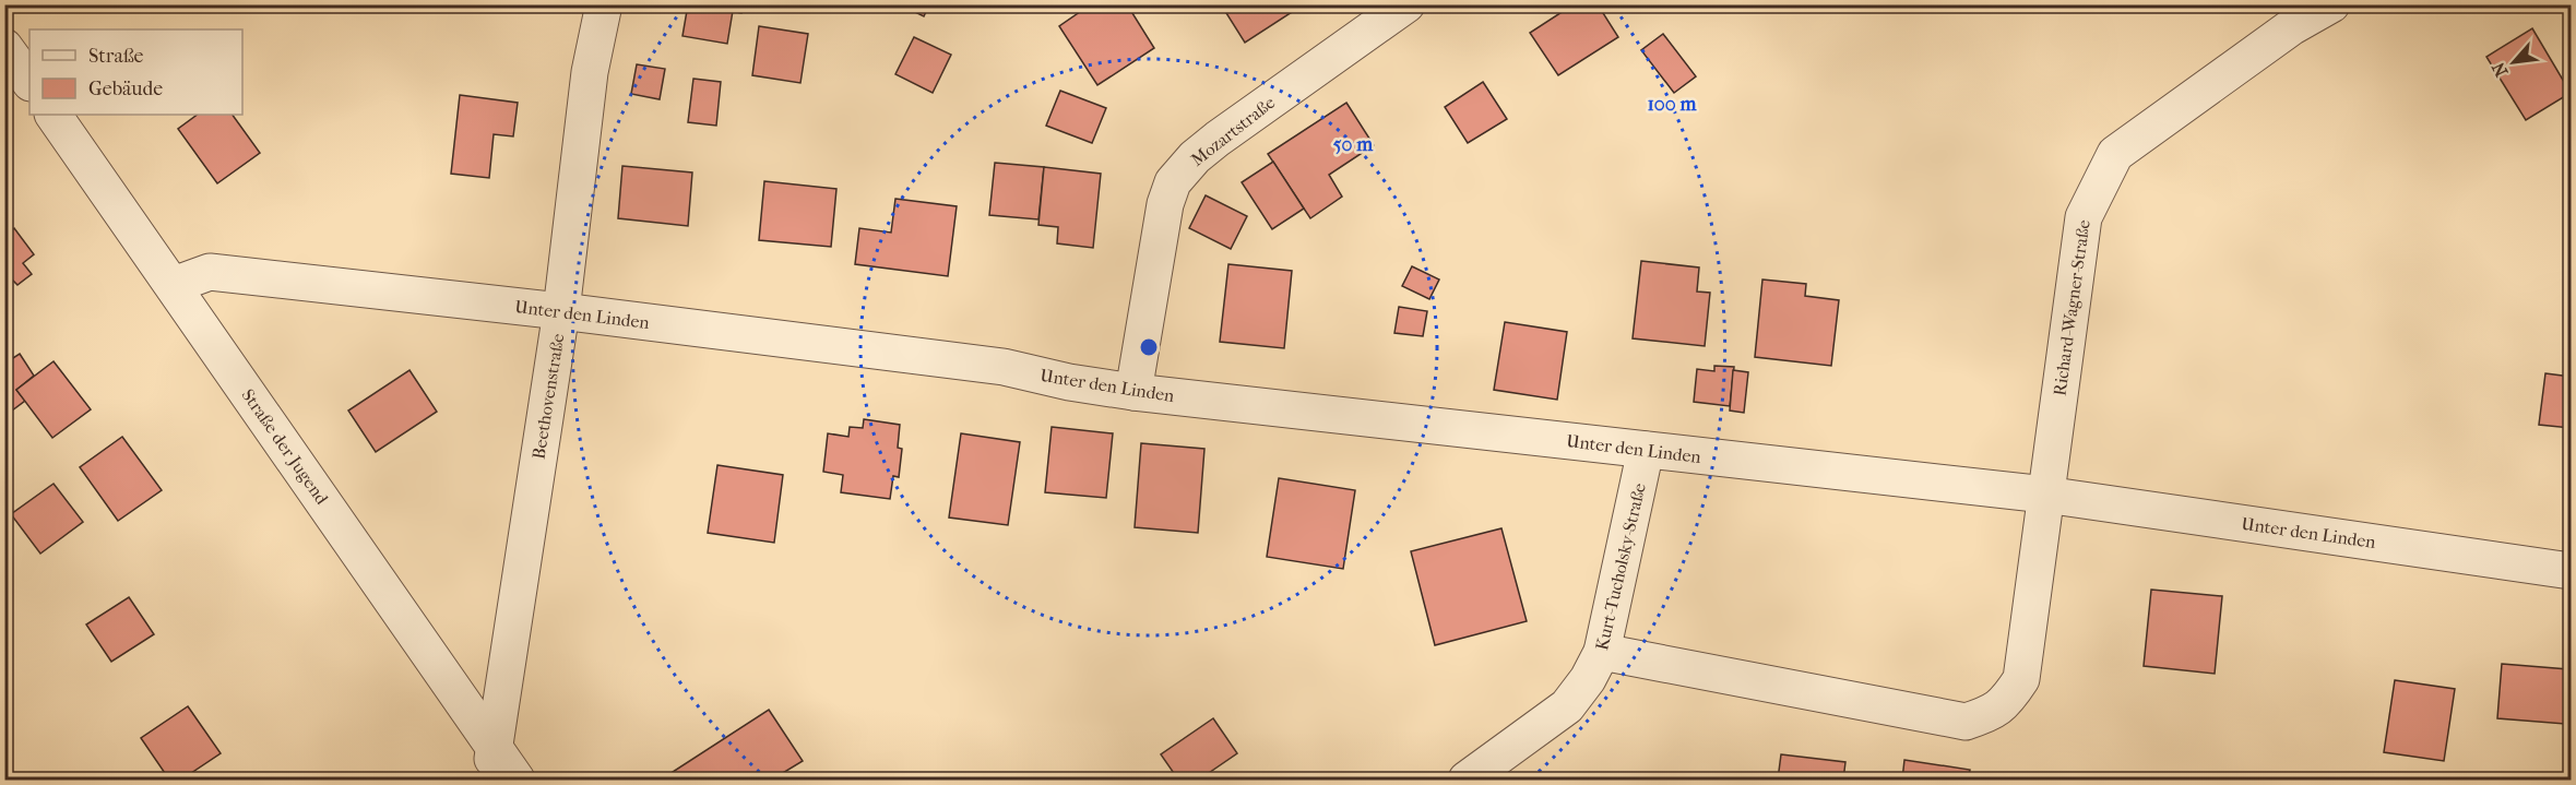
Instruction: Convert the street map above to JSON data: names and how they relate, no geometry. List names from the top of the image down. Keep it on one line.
{"streets":{"street":["Mozartstraße","Richard-Wagner-Straße","Unter den Linden","Beethovenstraße","Straße der Jugend","Kurt-Tucholsky-Straße"]},"crossings":[["Mozartstraße","Unter den Linden"],["Richard-Wagner-Straße","Unter den Linden"],["Unter den Linden","Beethovenstraße"],["Unter den Linden","Straße der Jugend"],["Unter den Linden","Kurt-Tucholsky-Straße"],["Beethovenstraße","Straße der Jugend"]],"legend":["Straße","Gebäude"],"north":"bottom left","rings":["100 m","50 m"]}
